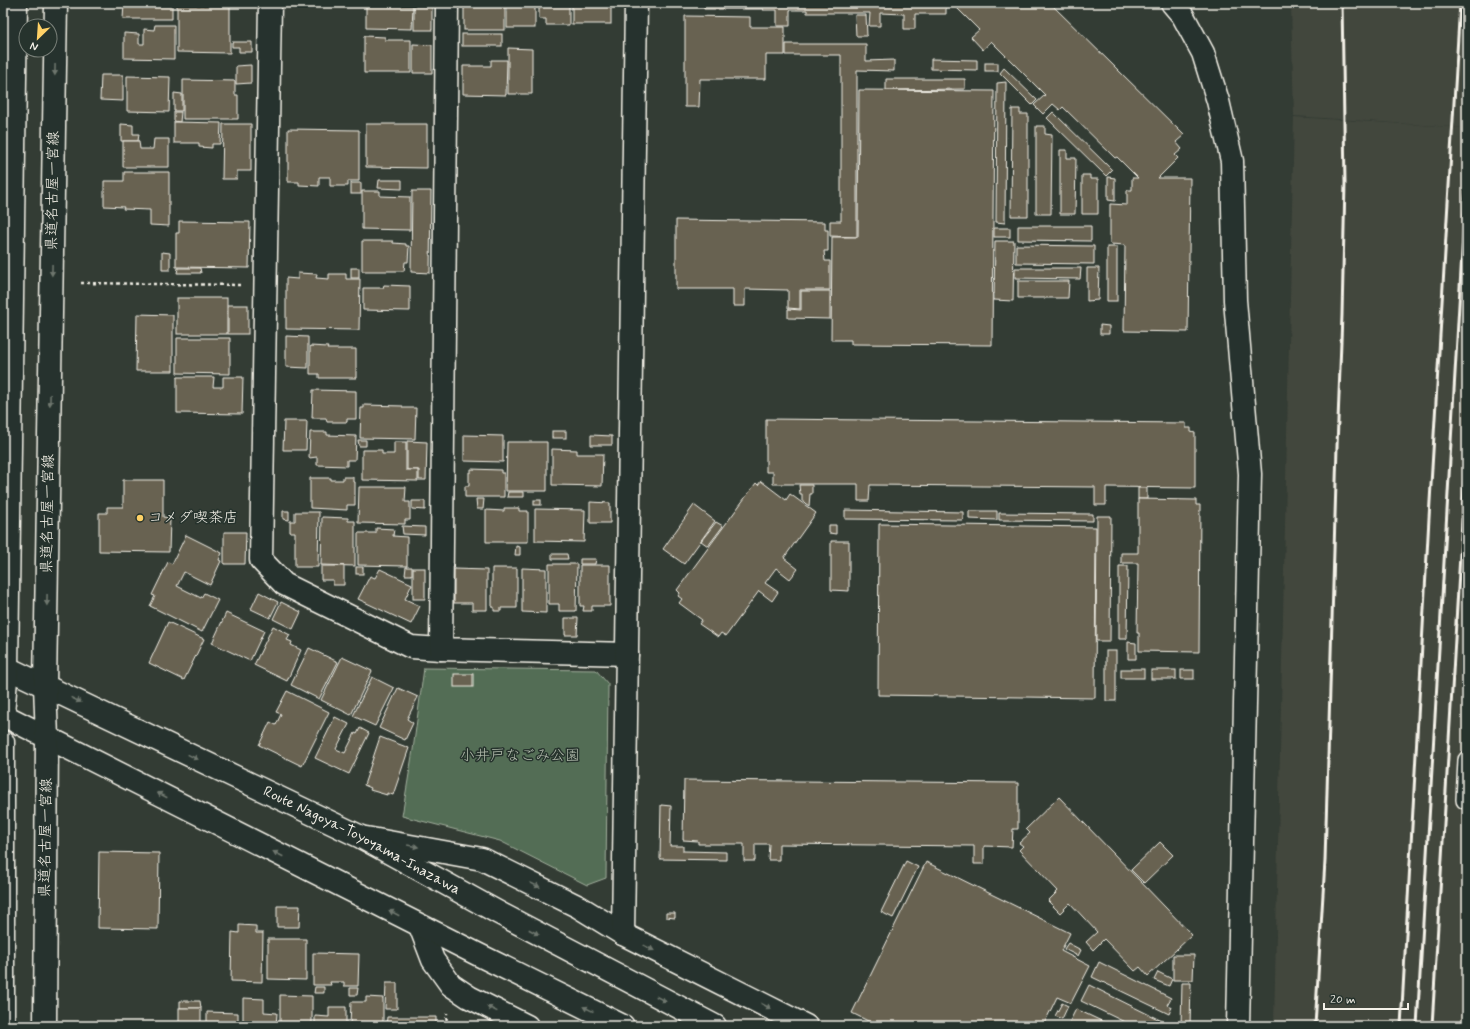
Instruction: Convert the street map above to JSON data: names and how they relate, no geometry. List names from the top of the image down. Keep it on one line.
{"streets":{"street":["県道名古屋一宮線","Route Nagoya-Toyoyama-Inazawa"]},"crossings":[["県道名古屋一宮線","Route Nagoya-Toyoyama-Inazawa"]],"parks":["小井戸なごみ公園"],"places":["コメダ喫茶店"],"scale_bar":"20 m","north":"bottom left"}
